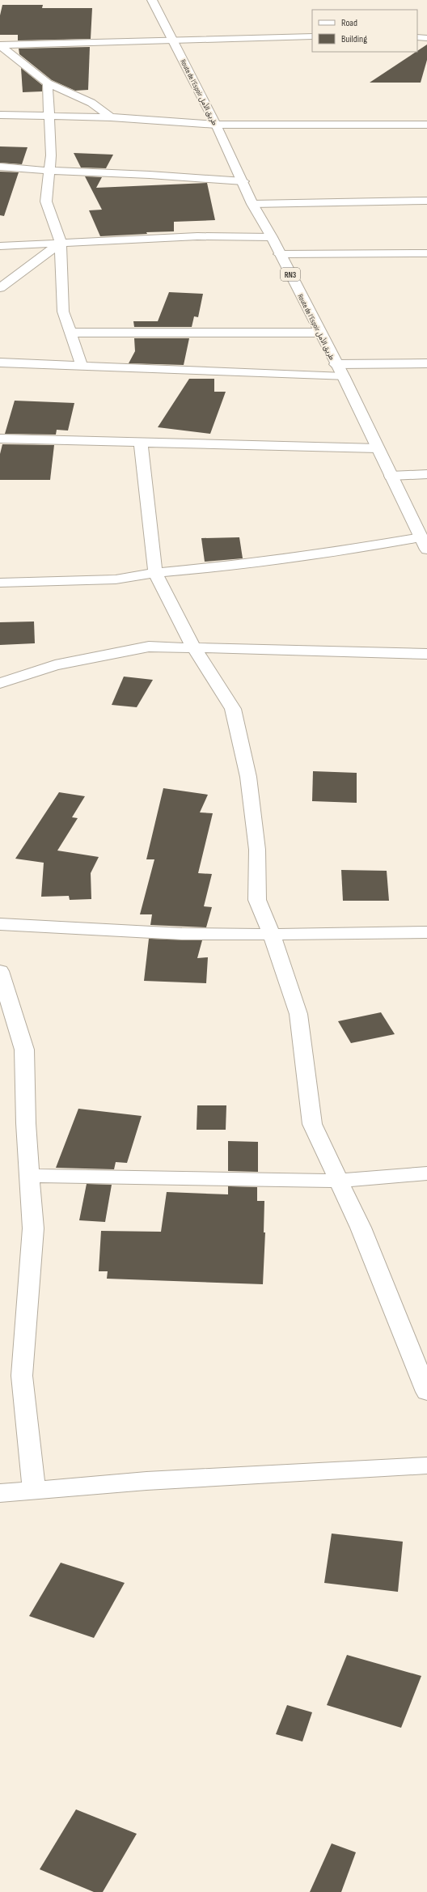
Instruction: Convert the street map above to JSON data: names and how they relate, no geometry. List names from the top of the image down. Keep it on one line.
{"streets":{"main road":["Route de l’Espoir طريق الأمل","RN3"]},"legend":["Road","Building"]}
